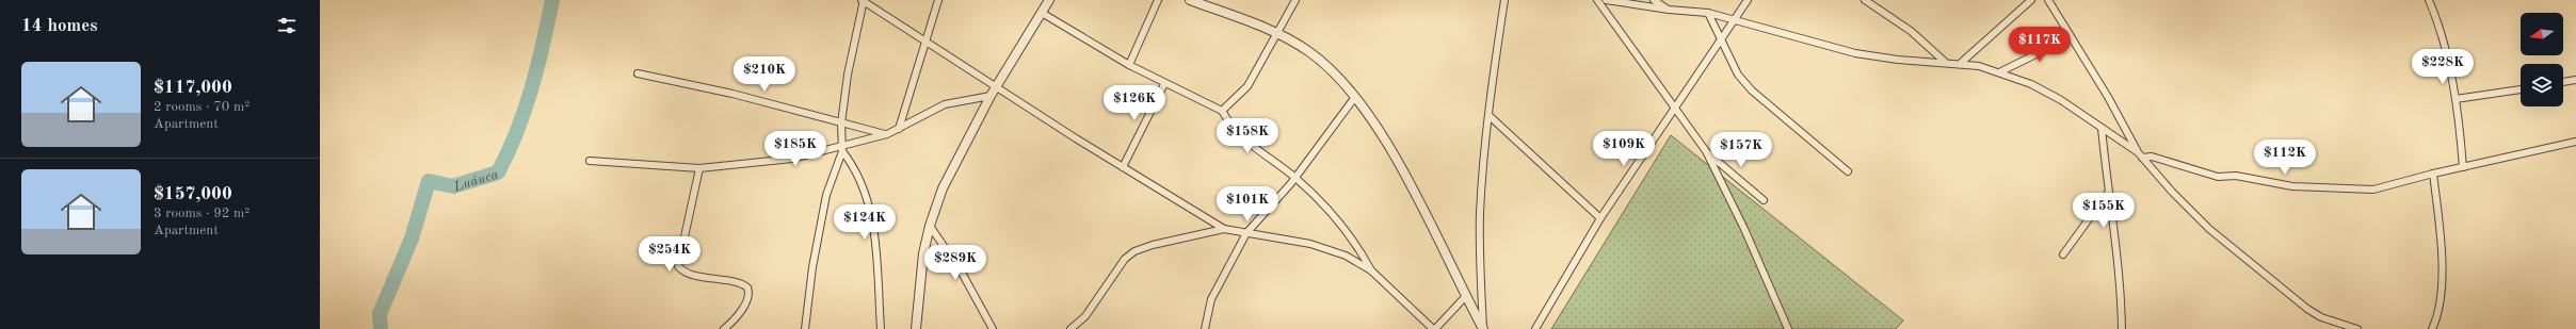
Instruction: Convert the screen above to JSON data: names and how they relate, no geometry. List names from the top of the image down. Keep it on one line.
{"water":["Luáuca"],"north":"left","page":{"heading":"14 homes","price":["$117K","$228K","$210K","$126K","$158K","$185K","$109K","$157K","$112K","$101K","$155K","$124K","$254K","$289K"],"list":[{"name":"$117,000","note":"2 rooms · 70 m² · Apartment"},{"name":"$157,000","note":"3 rooms · 92 m² · Apartment"}]}}
